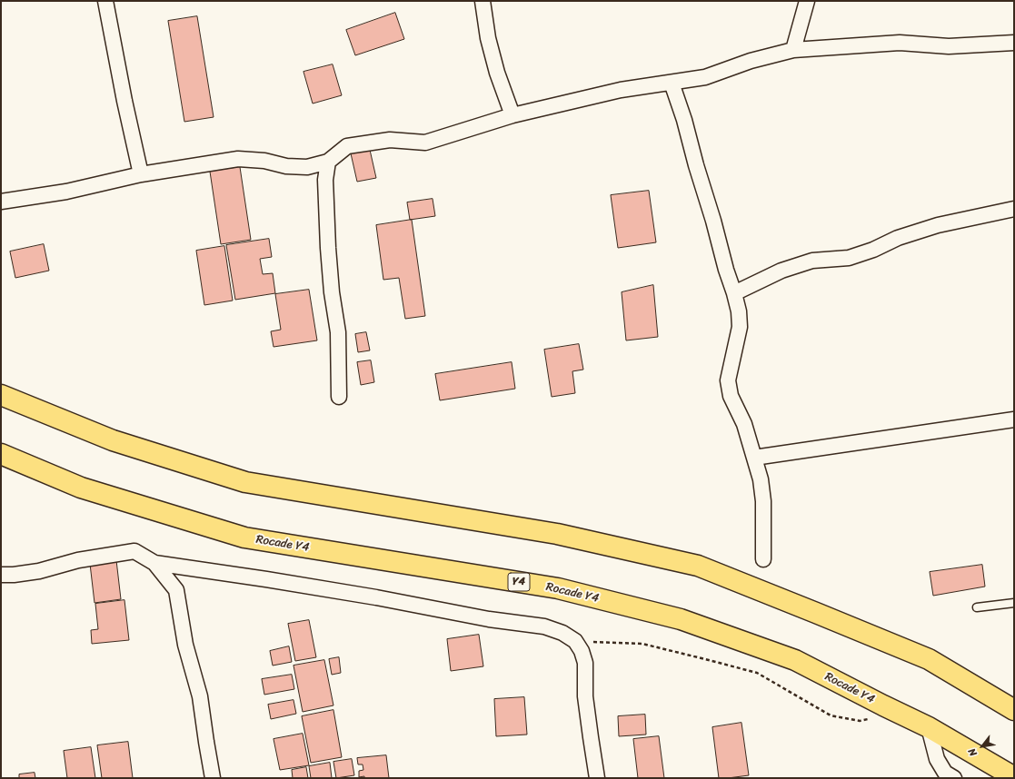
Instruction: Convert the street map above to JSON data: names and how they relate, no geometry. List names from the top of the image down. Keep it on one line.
{"streets":{"highway":["Rocade Y4","Y4"]},"north":"bottom left"}
